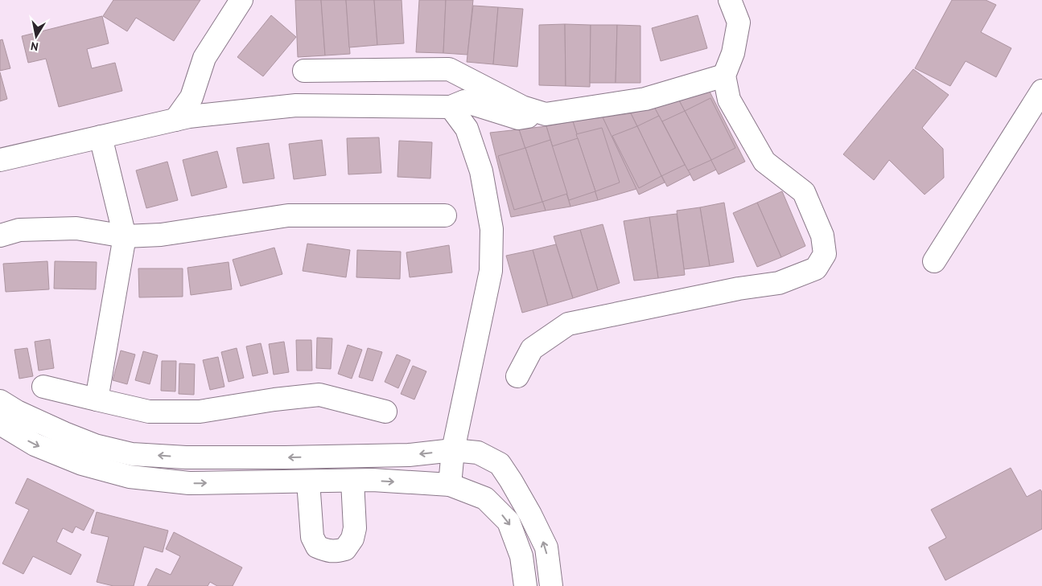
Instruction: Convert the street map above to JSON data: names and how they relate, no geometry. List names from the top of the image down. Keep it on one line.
{"north":"bottom"}
